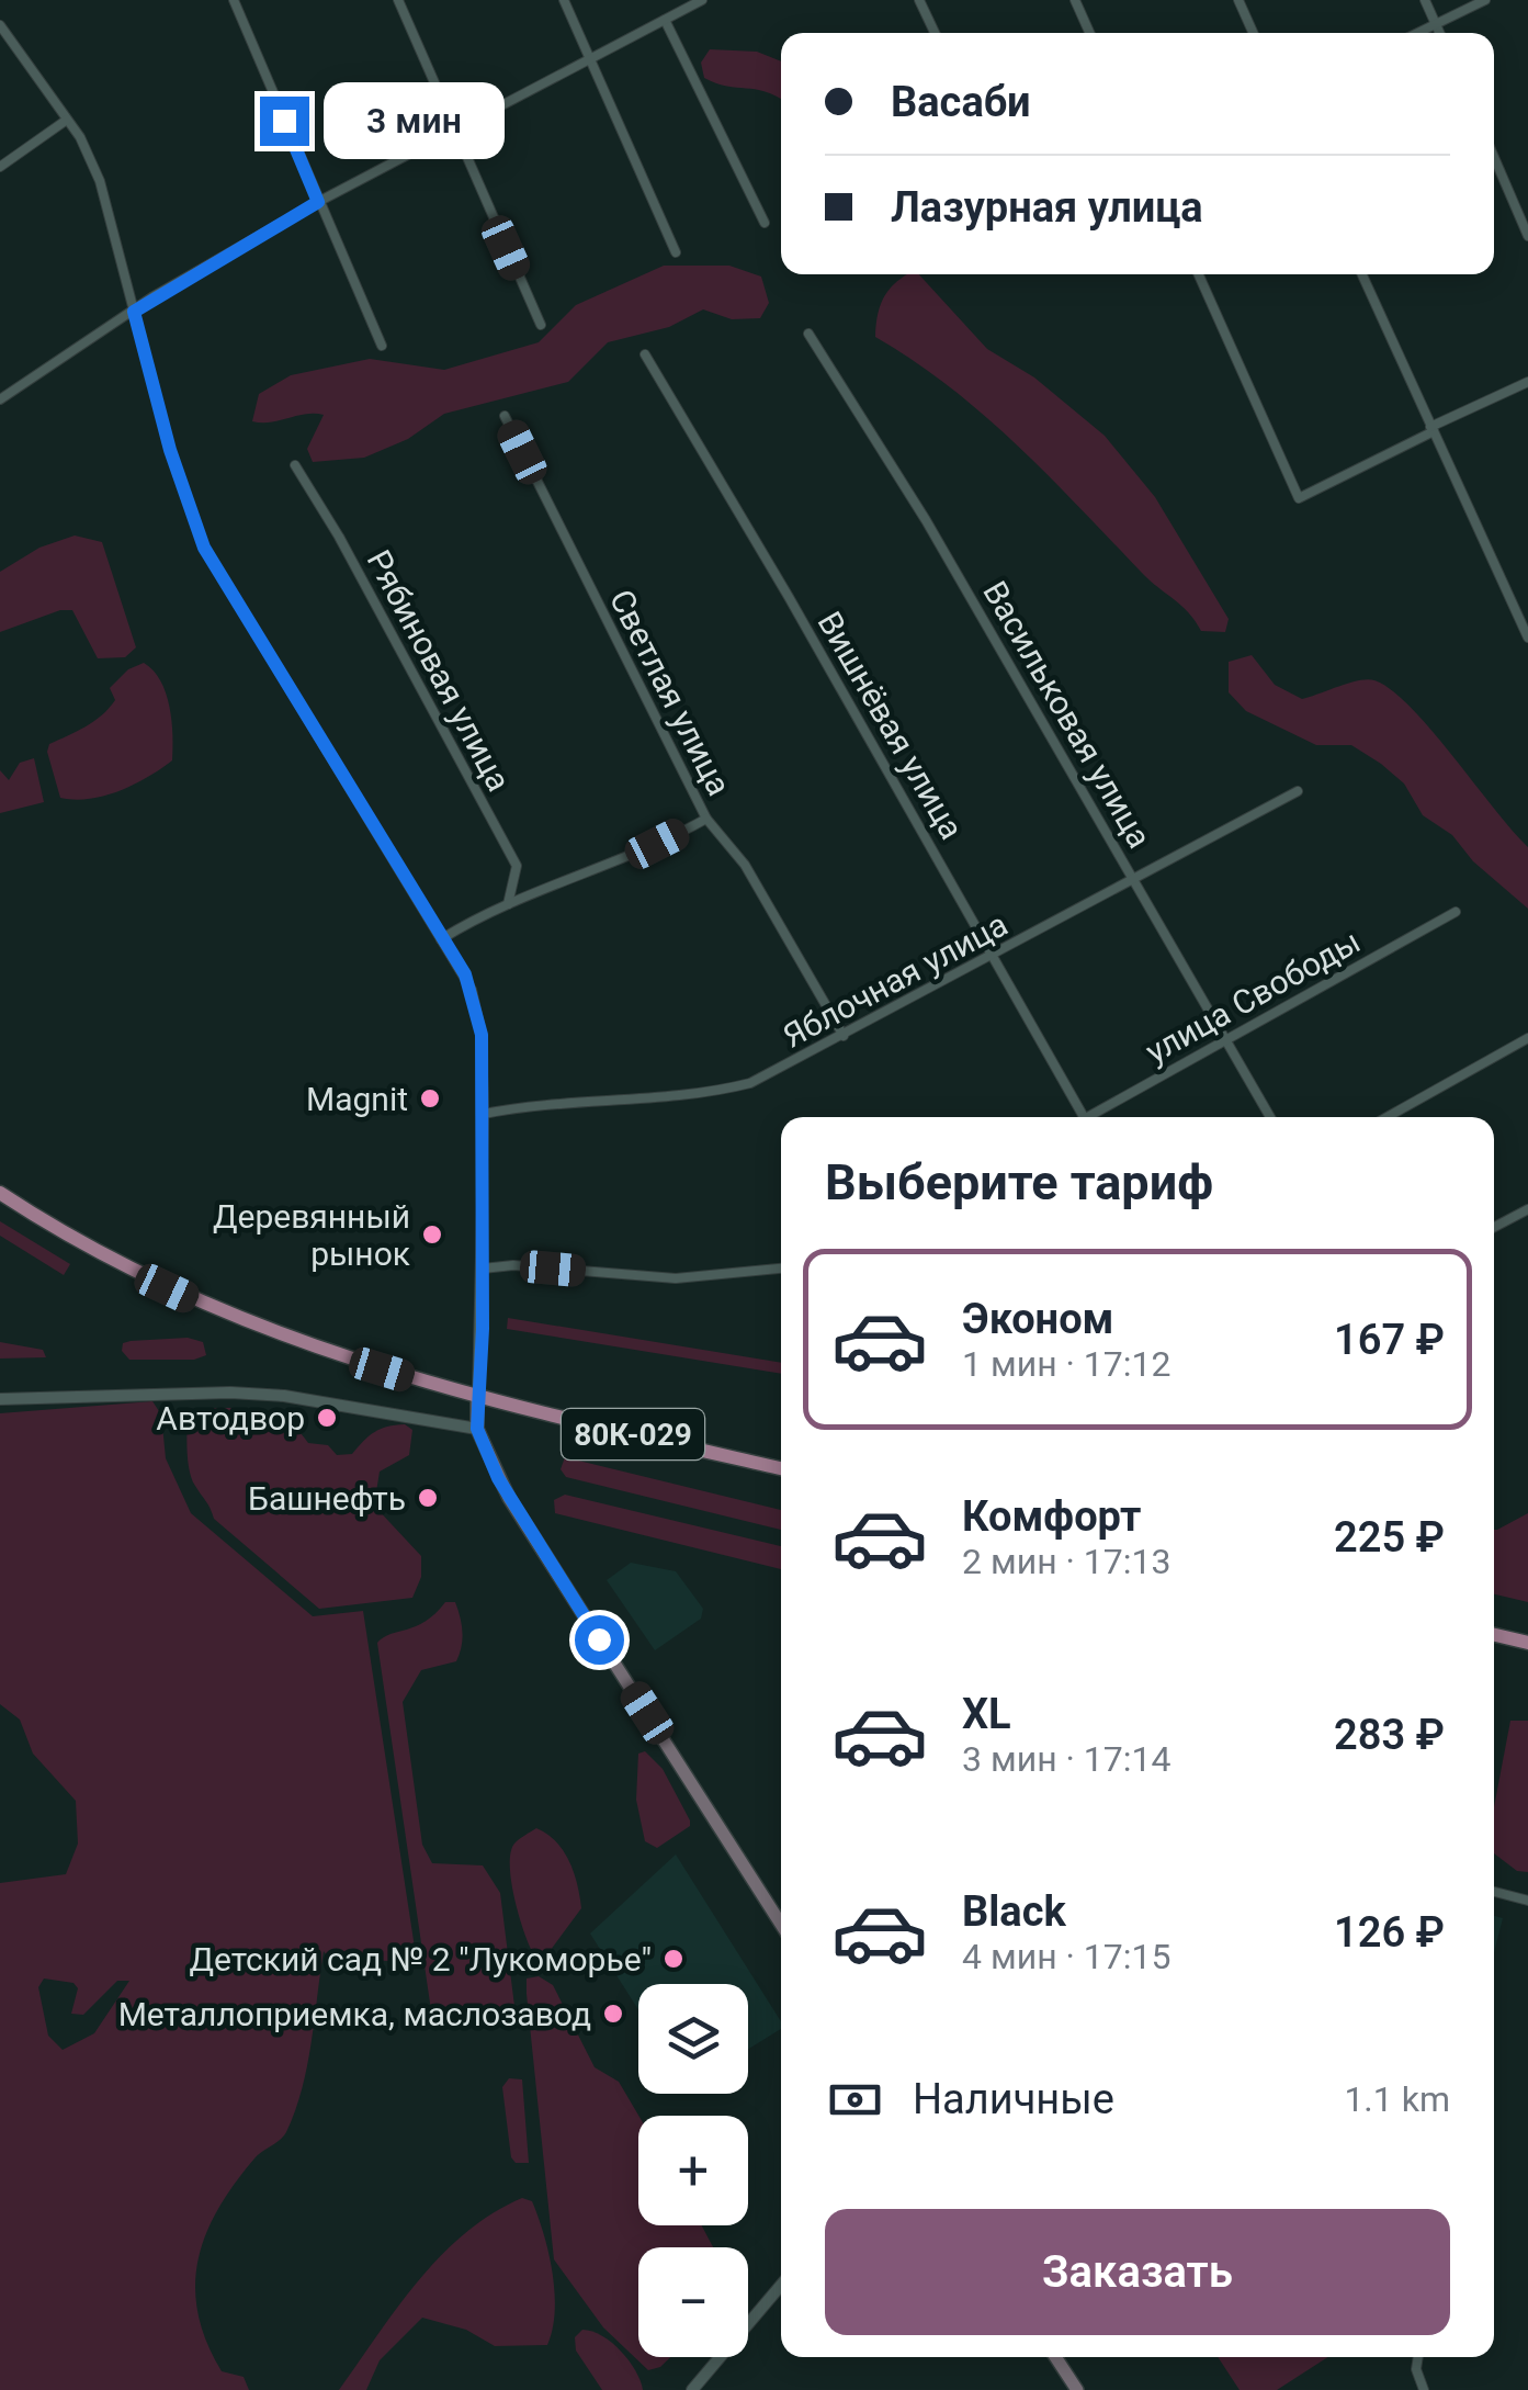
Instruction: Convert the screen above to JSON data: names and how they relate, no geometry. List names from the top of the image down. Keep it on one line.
{"streets":{"main road":["80К-029"],"street":["Рябиновая улица","Светлая улица","Васильковая улица","Вишнёвая улица","Яблочная улица","улица Свободы"]},"crossings":[["Светлая улица","Яблочная улица"],["Васильковая улица","Яблочная улица"],["Васильковая улица","улица Свободы"],["Вишнёвая улица","Яблочная улица"]],"places":["Magnit","Деревянный рынок","Автодвор","Башнефть","Детский сад № 2 \"Лукоморье\"","Металлоприемка, маслозавод"],"page":{"banner":["Васаби","Лазурная улица"],"bubble":"3 мин","heading":"Выберите тариф","list":[{"name":"Эконом","note":"1 мин · 17:12","value":"167 ₽"},{"name":"Комфорт","note":"2 мин · 17:13","value":"225 ₽"},{"name":"XL","note":"3 мин · 17:14","value":"283 ₽"},{"name":"Black","note":"4 мин · 17:15","value":"126 ₽"}],"map_buttons":["+","−"],"pay":["Наличные","1.1 km"],"buttons":"Заказать"}}
